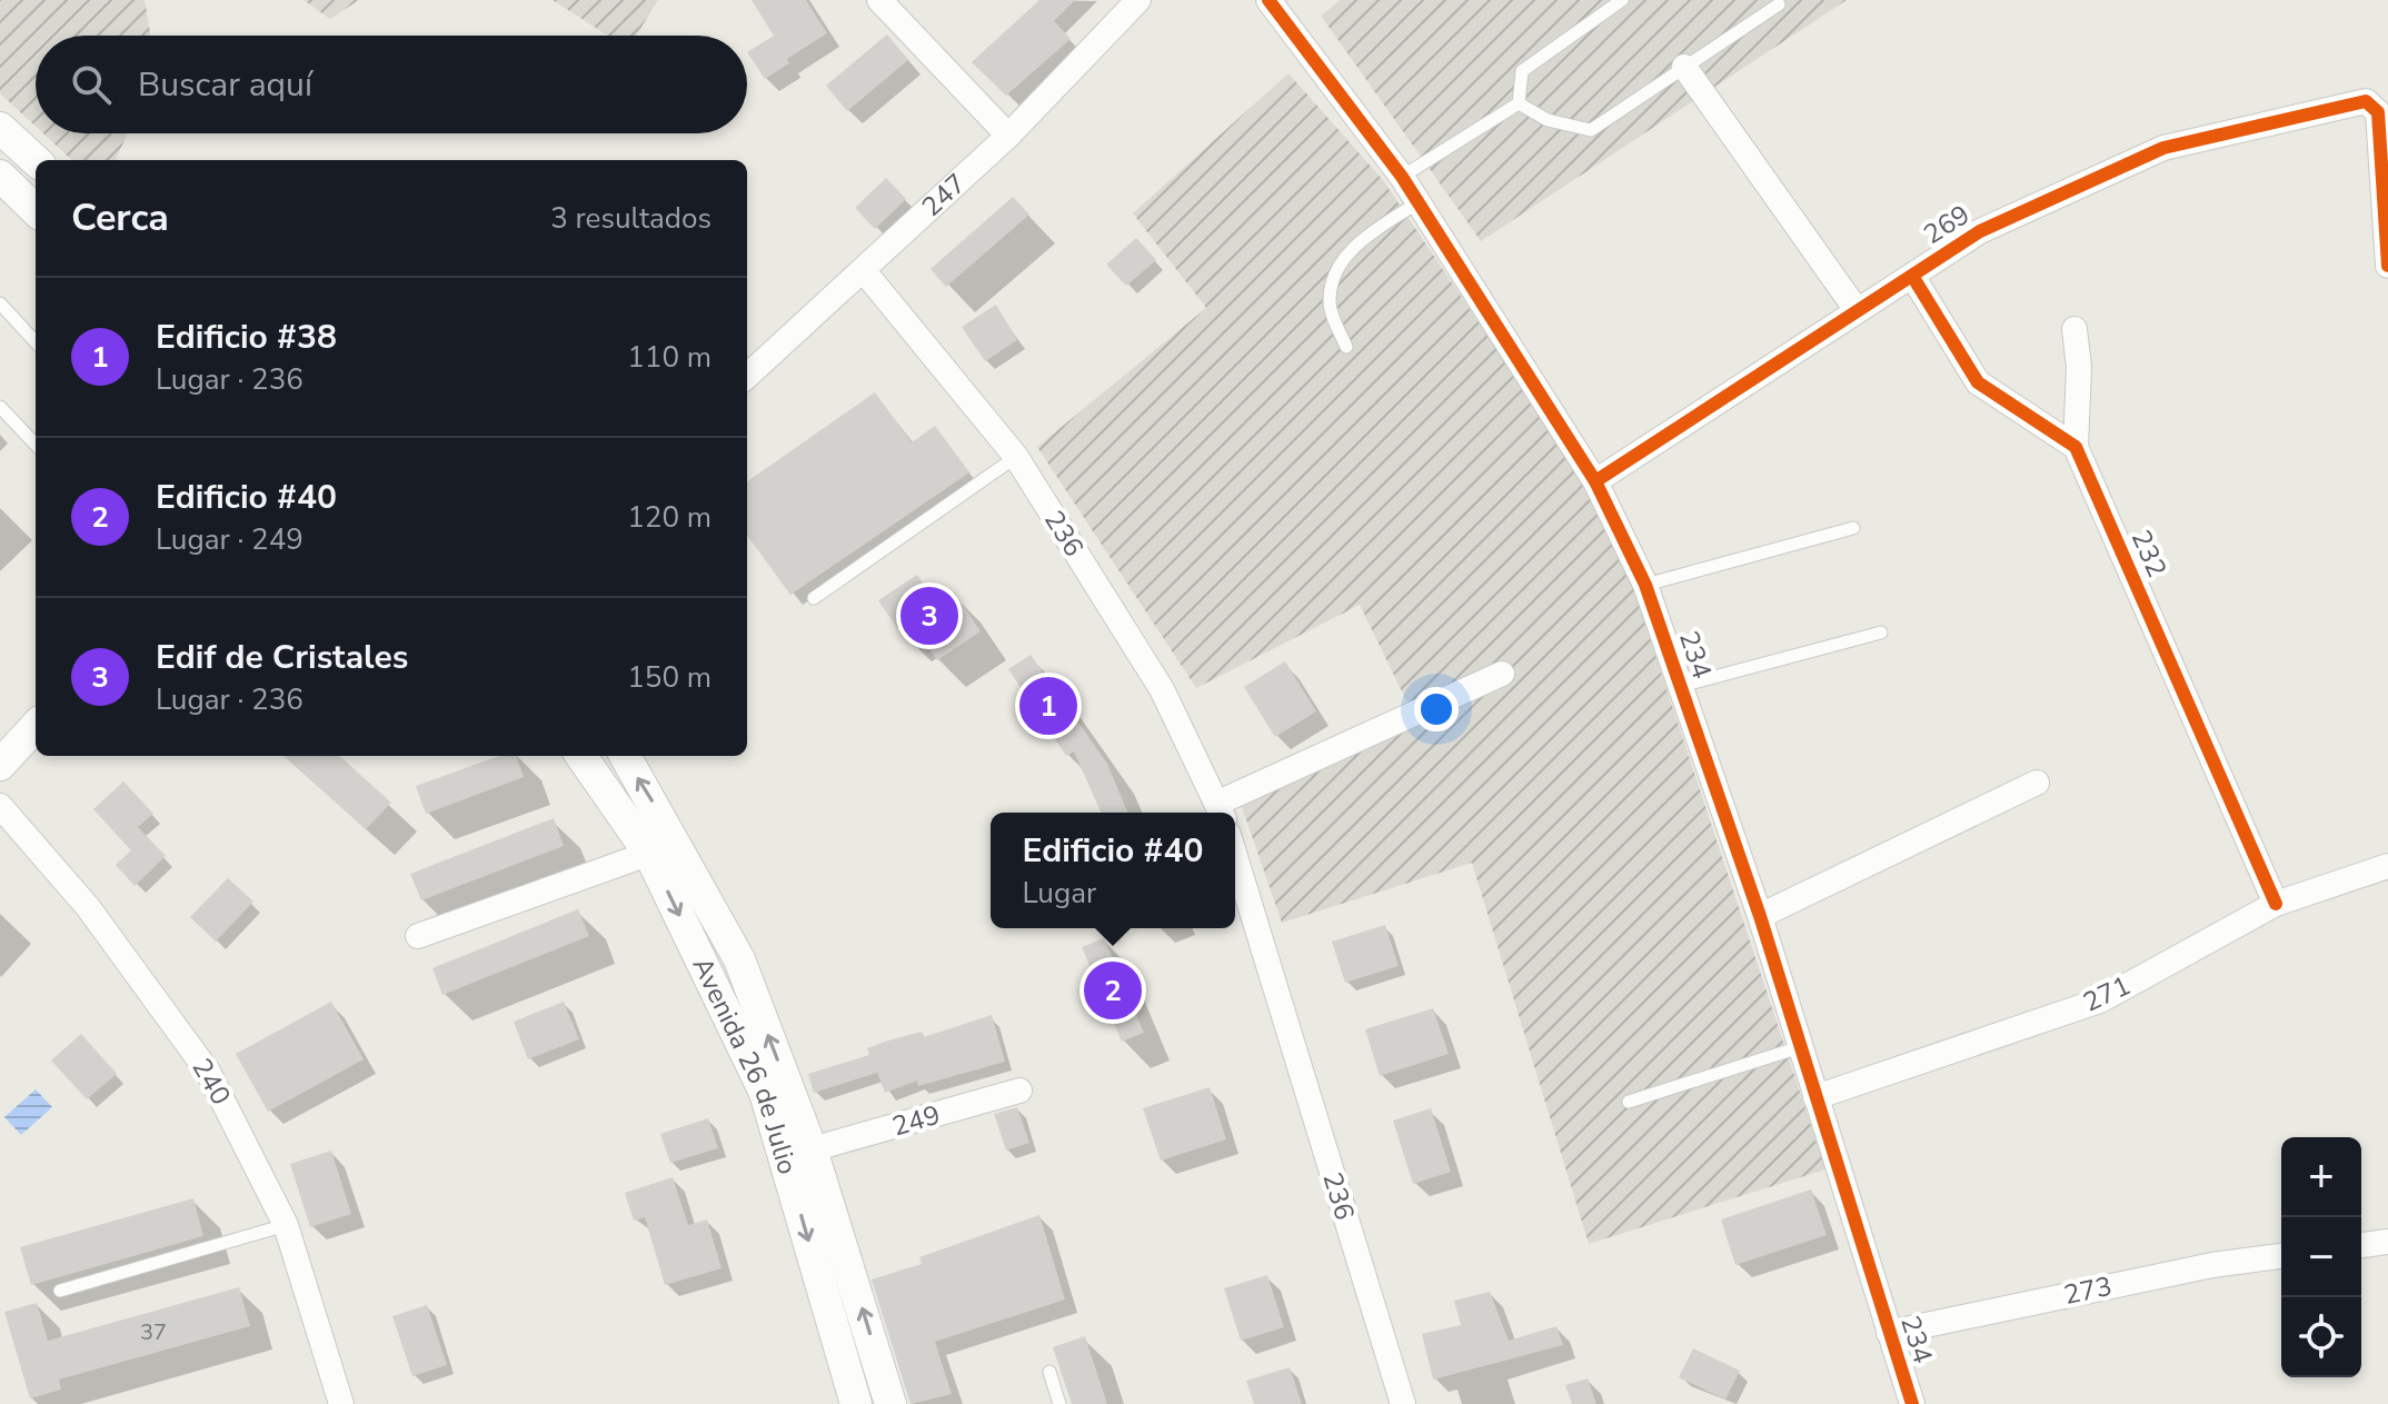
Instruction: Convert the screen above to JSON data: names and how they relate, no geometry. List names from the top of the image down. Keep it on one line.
{"streets":{"street":["247","269","236","232","234","271","Avenida 26 de Julio","240","249","273"]},"crossings":[["247","236"],["269","234"],["232","271"],["234","271"],["234","273"],["Avenida 26 de Julio","249"]],"house_numbers":["37"],"page":{"search":"Buscar aquí","heading":["Cerca","3 resultados"],"list":[{"mark":"1","name":"Edificio #38","note":"Lugar · 236","value":"110 m"},{"mark":"2","name":"Edificio #40","note":"Lugar · 249","value":"120 m"},{"mark":"3","name":"Edif de Cristales","note":"Lugar · 236","value":"150 m"}],"pins":["3","1","2"],"popup":["Edificio #40","Lugar"],"map_buttons":["+","−"]}}
